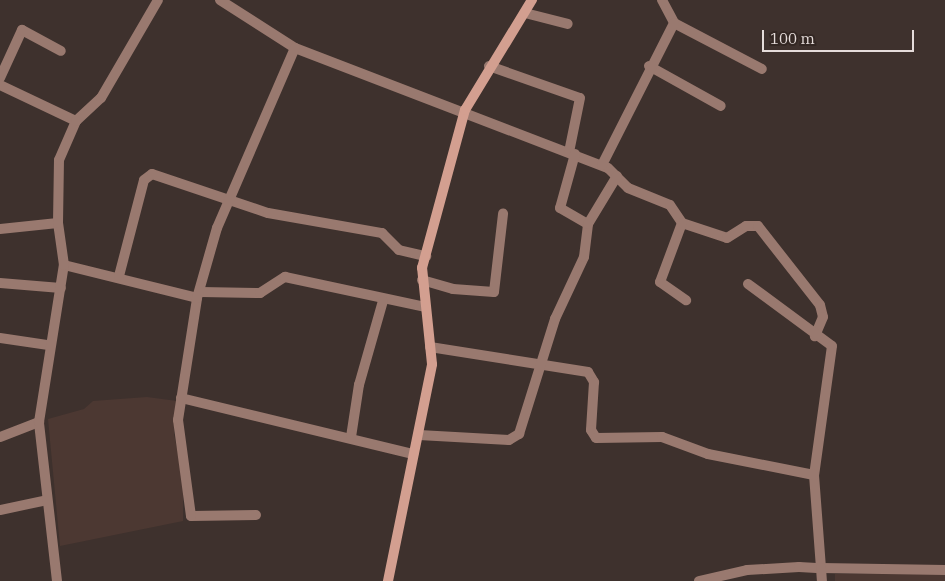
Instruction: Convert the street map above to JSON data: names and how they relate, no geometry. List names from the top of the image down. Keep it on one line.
{"scale_bar":"100 m"}
